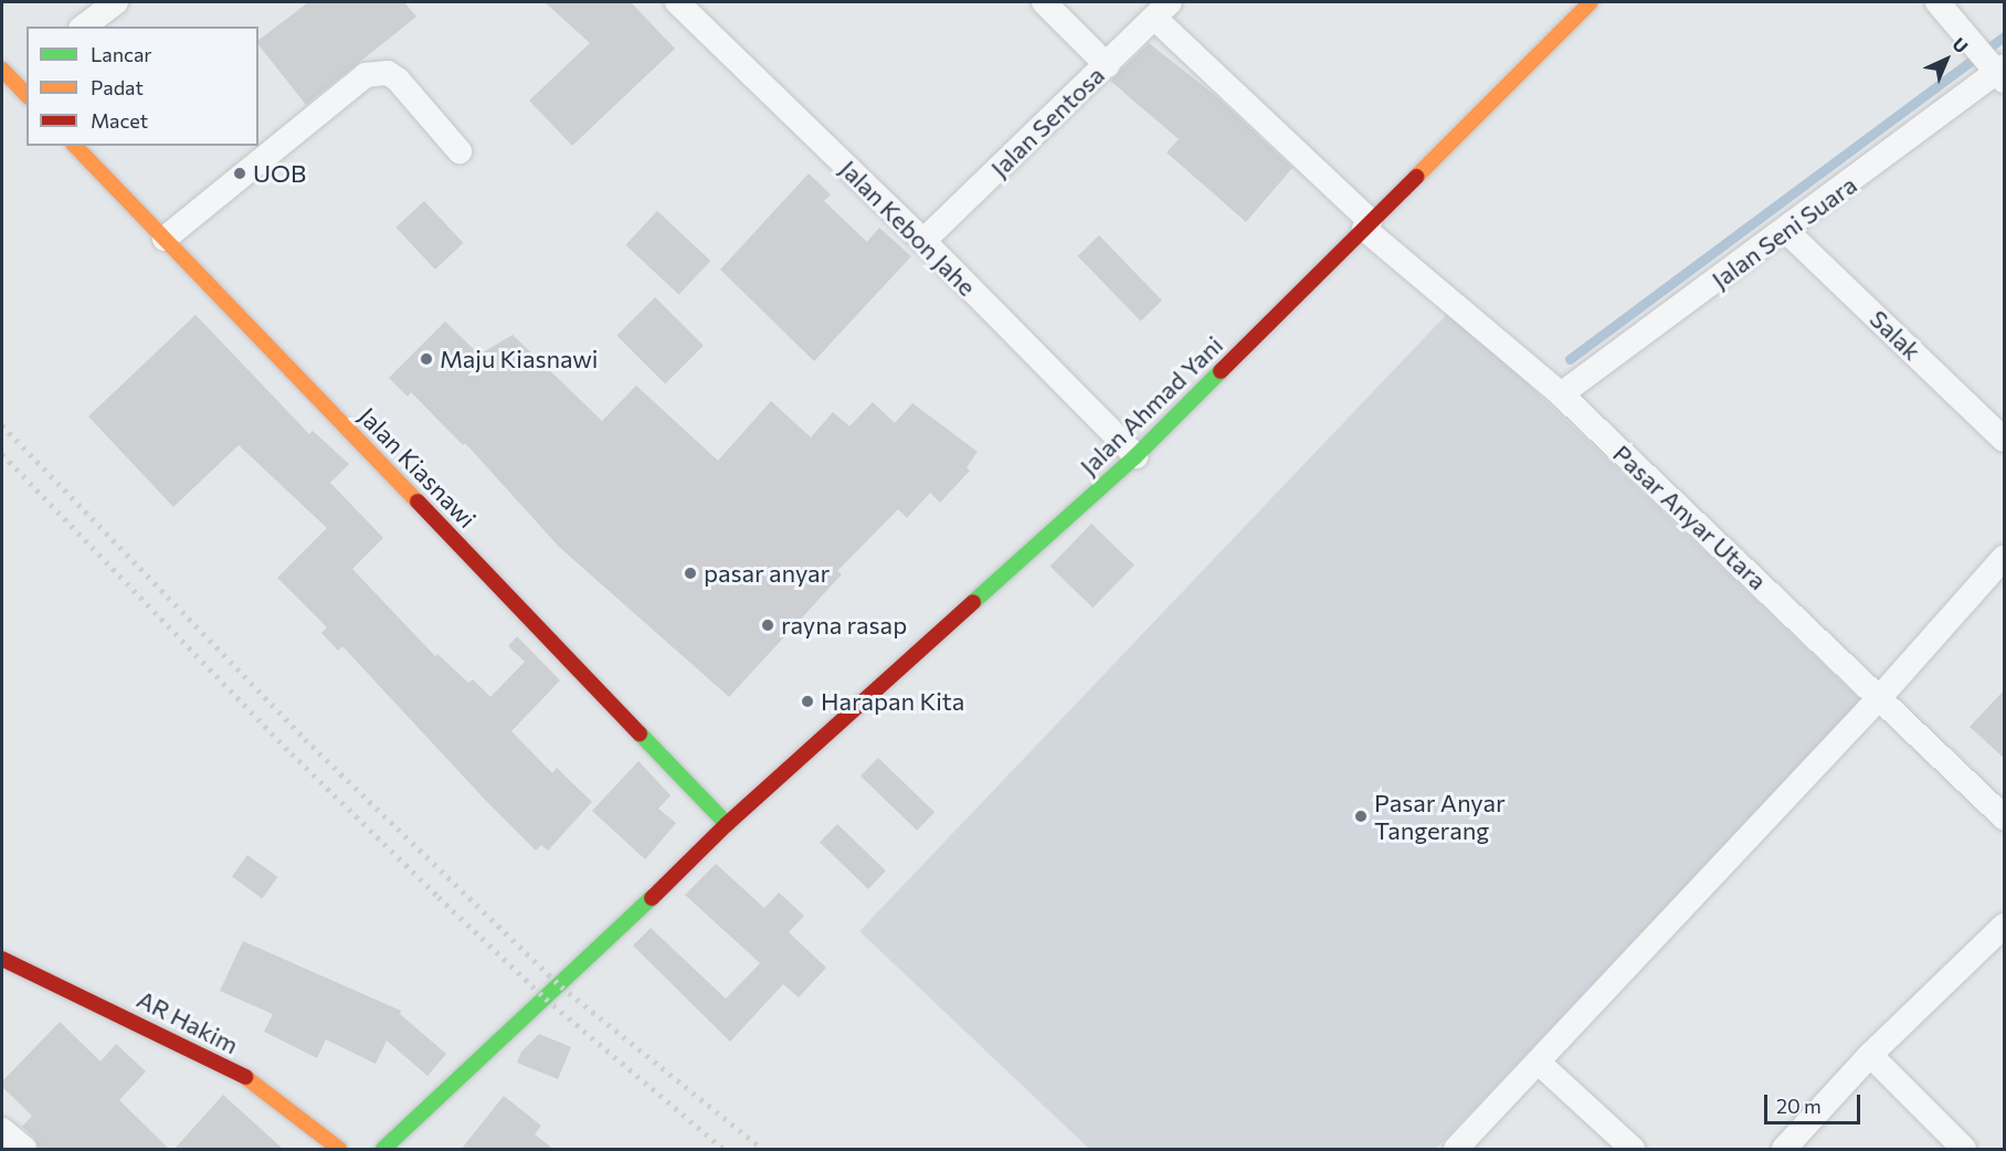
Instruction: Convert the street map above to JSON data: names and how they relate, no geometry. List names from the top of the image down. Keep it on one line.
{"streets":{"street":["Jalan Sentosa","Jalan Kebon Jahe","Jalan Seni Suara","Salak","Jalan Ahmad Yani","Jalan Kiasnawi","Pasar Anyar Utara","AR Hakim"]},"crossings":[["Jalan Sentosa","Jalan Kebon Jahe"],["Jalan Sentosa","Pasar Anyar Utara"],["Jalan Kebon Jahe","Jalan Ahmad Yani"],["Jalan Seni Suara","Salak"],["Jalan Seni Suara","Pasar Anyar Utara"],["Jalan Ahmad Yani","Jalan Kiasnawi"],["Jalan Ahmad Yani","Pasar Anyar Utara"]],"places":["UOB","Maju Kiasnawi","pasar anyar","rayna rasap","Harapan Kita","Pasar Anyar Tangerang"],"legend":["Lancar","Padat","Macet"],"scale_bar":"20 m","north":"top right"}
